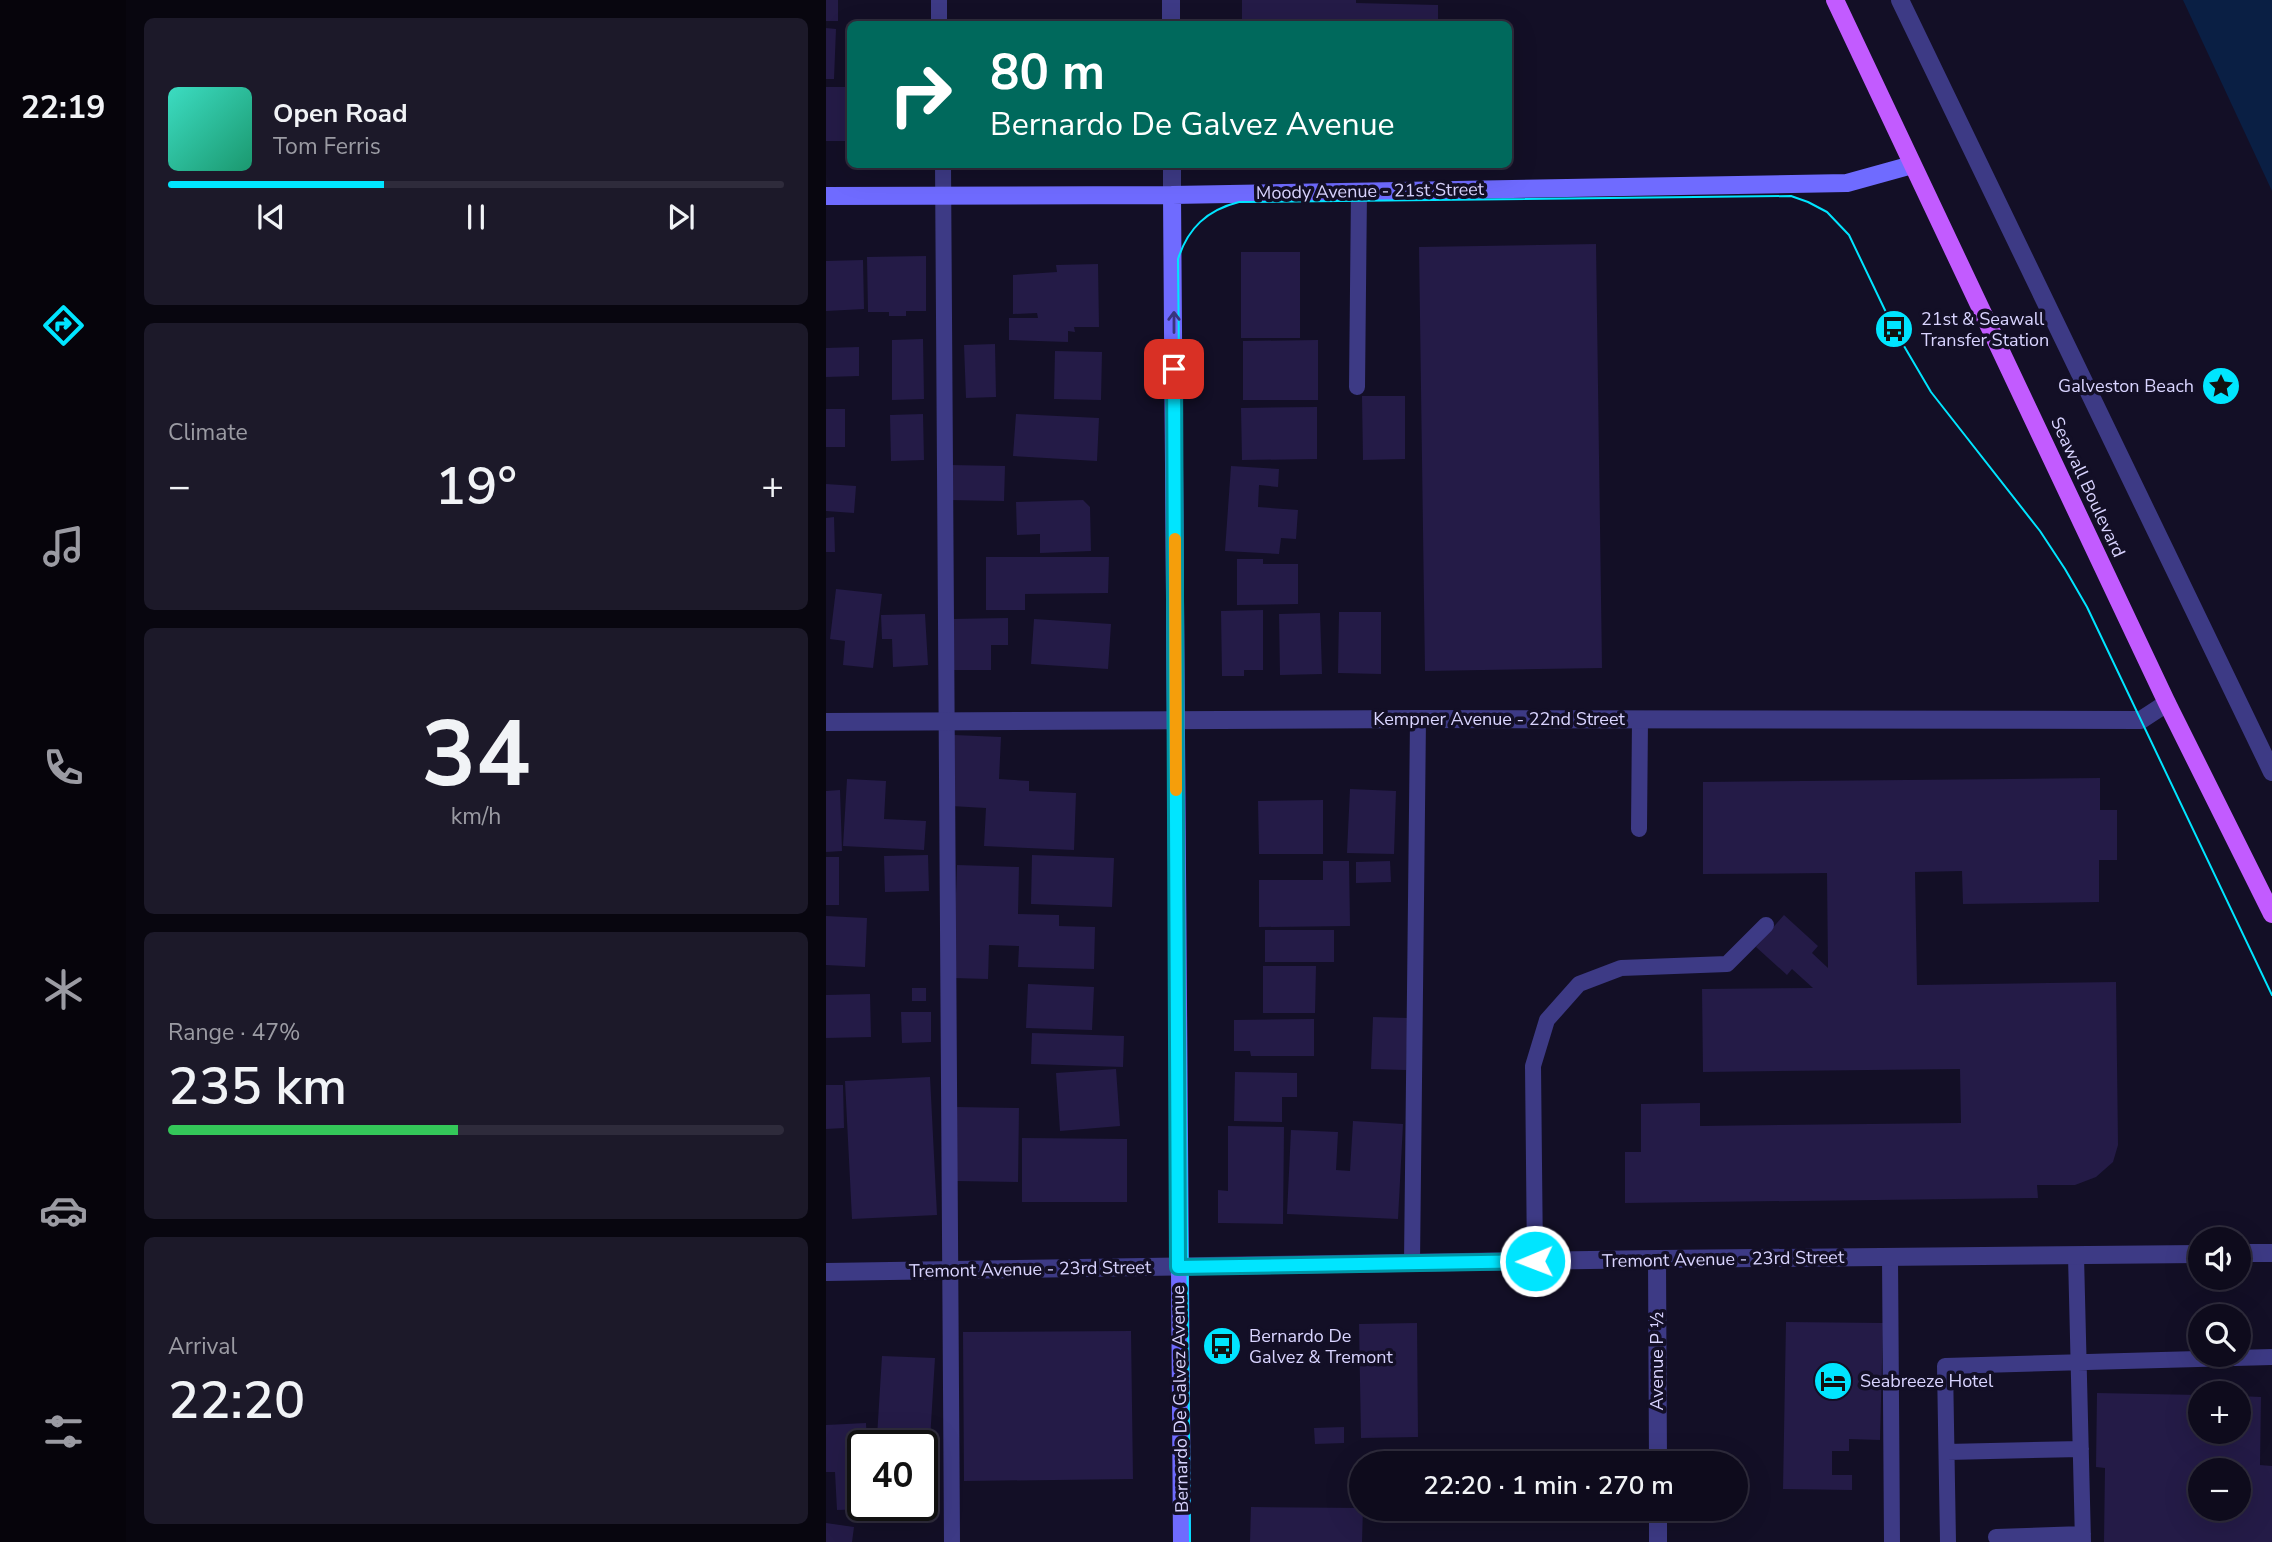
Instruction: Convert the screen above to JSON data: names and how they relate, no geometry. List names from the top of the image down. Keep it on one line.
{"streets":{"main road":["Moody Avenue - 21st Street","Seawall Boulevard","Bernardo De Galvez Avenue"],"street":["Kempner Avenue - 22nd Street","Tremont Avenue - 23rd Street","Avenue P ½"]},"crossings":[["Moody Avenue - 21st Street","Seawall Boulevard"],["Moody Avenue - 21st Street","Bernardo De Galvez Avenue"],["Seawall Boulevard","Kempner Avenue - 22nd Street"],["Kempner Avenue - 22nd Street","Bernardo De Galvez Avenue"],["Tremont Avenue - 23rd Street","Avenue P ½"],["Tremont Avenue - 23rd Street","Bernardo De Galvez Avenue"]],"one_way":["Bernardo De Galvez Avenue"],"places":{"bus stop":["21st & Seawall Transfer Station","Bernardo De Galvez & Tremont"],"place":["Galveston Beach"],"hotel":["Seabreeze Hotel"]},"page":{"tabs":"22:19","turn":["80 m","Bernardo De Galvez Avenue"],"song":["Open Road","Tom Ferris"],"tile":["Climate",["34","km/h"],["Range · 47%","235 km"],["Arrival","22:20"]],"heat":["−","19°","+"],"map_buttons":["+","−"],"limit":"40","trip":"22:20 · 1 min · 270 m"}}
